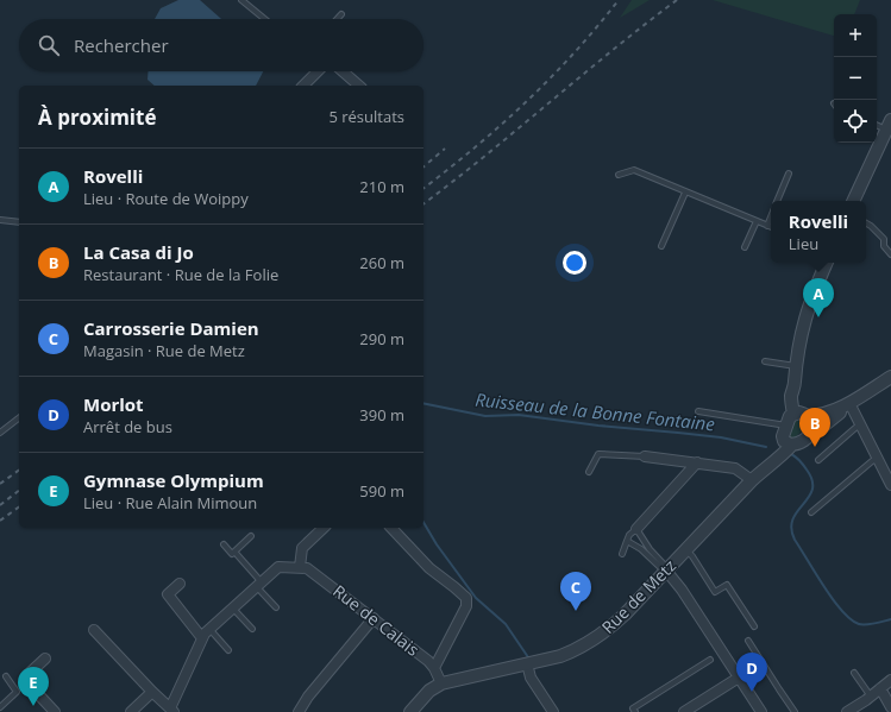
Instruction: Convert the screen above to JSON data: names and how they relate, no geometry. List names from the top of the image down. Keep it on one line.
{"streets":{"street":["Rue de Metz","Rue de Calais"]},"crossings":[["Rue de Metz","Rue de Calais"]],"water":["Ruisseau de la Bonne Fontaine"],"page":{"map_buttons":["+","−"],"search":"Rechercher","heading":["À proximité","5 résultats"],"list":[{"mark":"A","name":"Rovelli","note":"Lieu · Route de Woippy","value":"210 m"},{"mark":"B","name":"La Casa di Jo","note":"Restaurant · Rue de la Folie","value":"260 m"},{"mark":"C","name":"Carrosserie Damien","note":"Magasin · Rue de Metz","value":"290 m"},{"mark":"D","name":"Morlot","note":"Arrêt de bus","value":"390 m"},{"mark":"E","name":"Gymnase Olympium","note":"Lieu · Rue Alain Mimoun","value":"590 m"}],"popup":["Rovelli","Lieu"],"pins":["A","B","C","D","E"]}}
